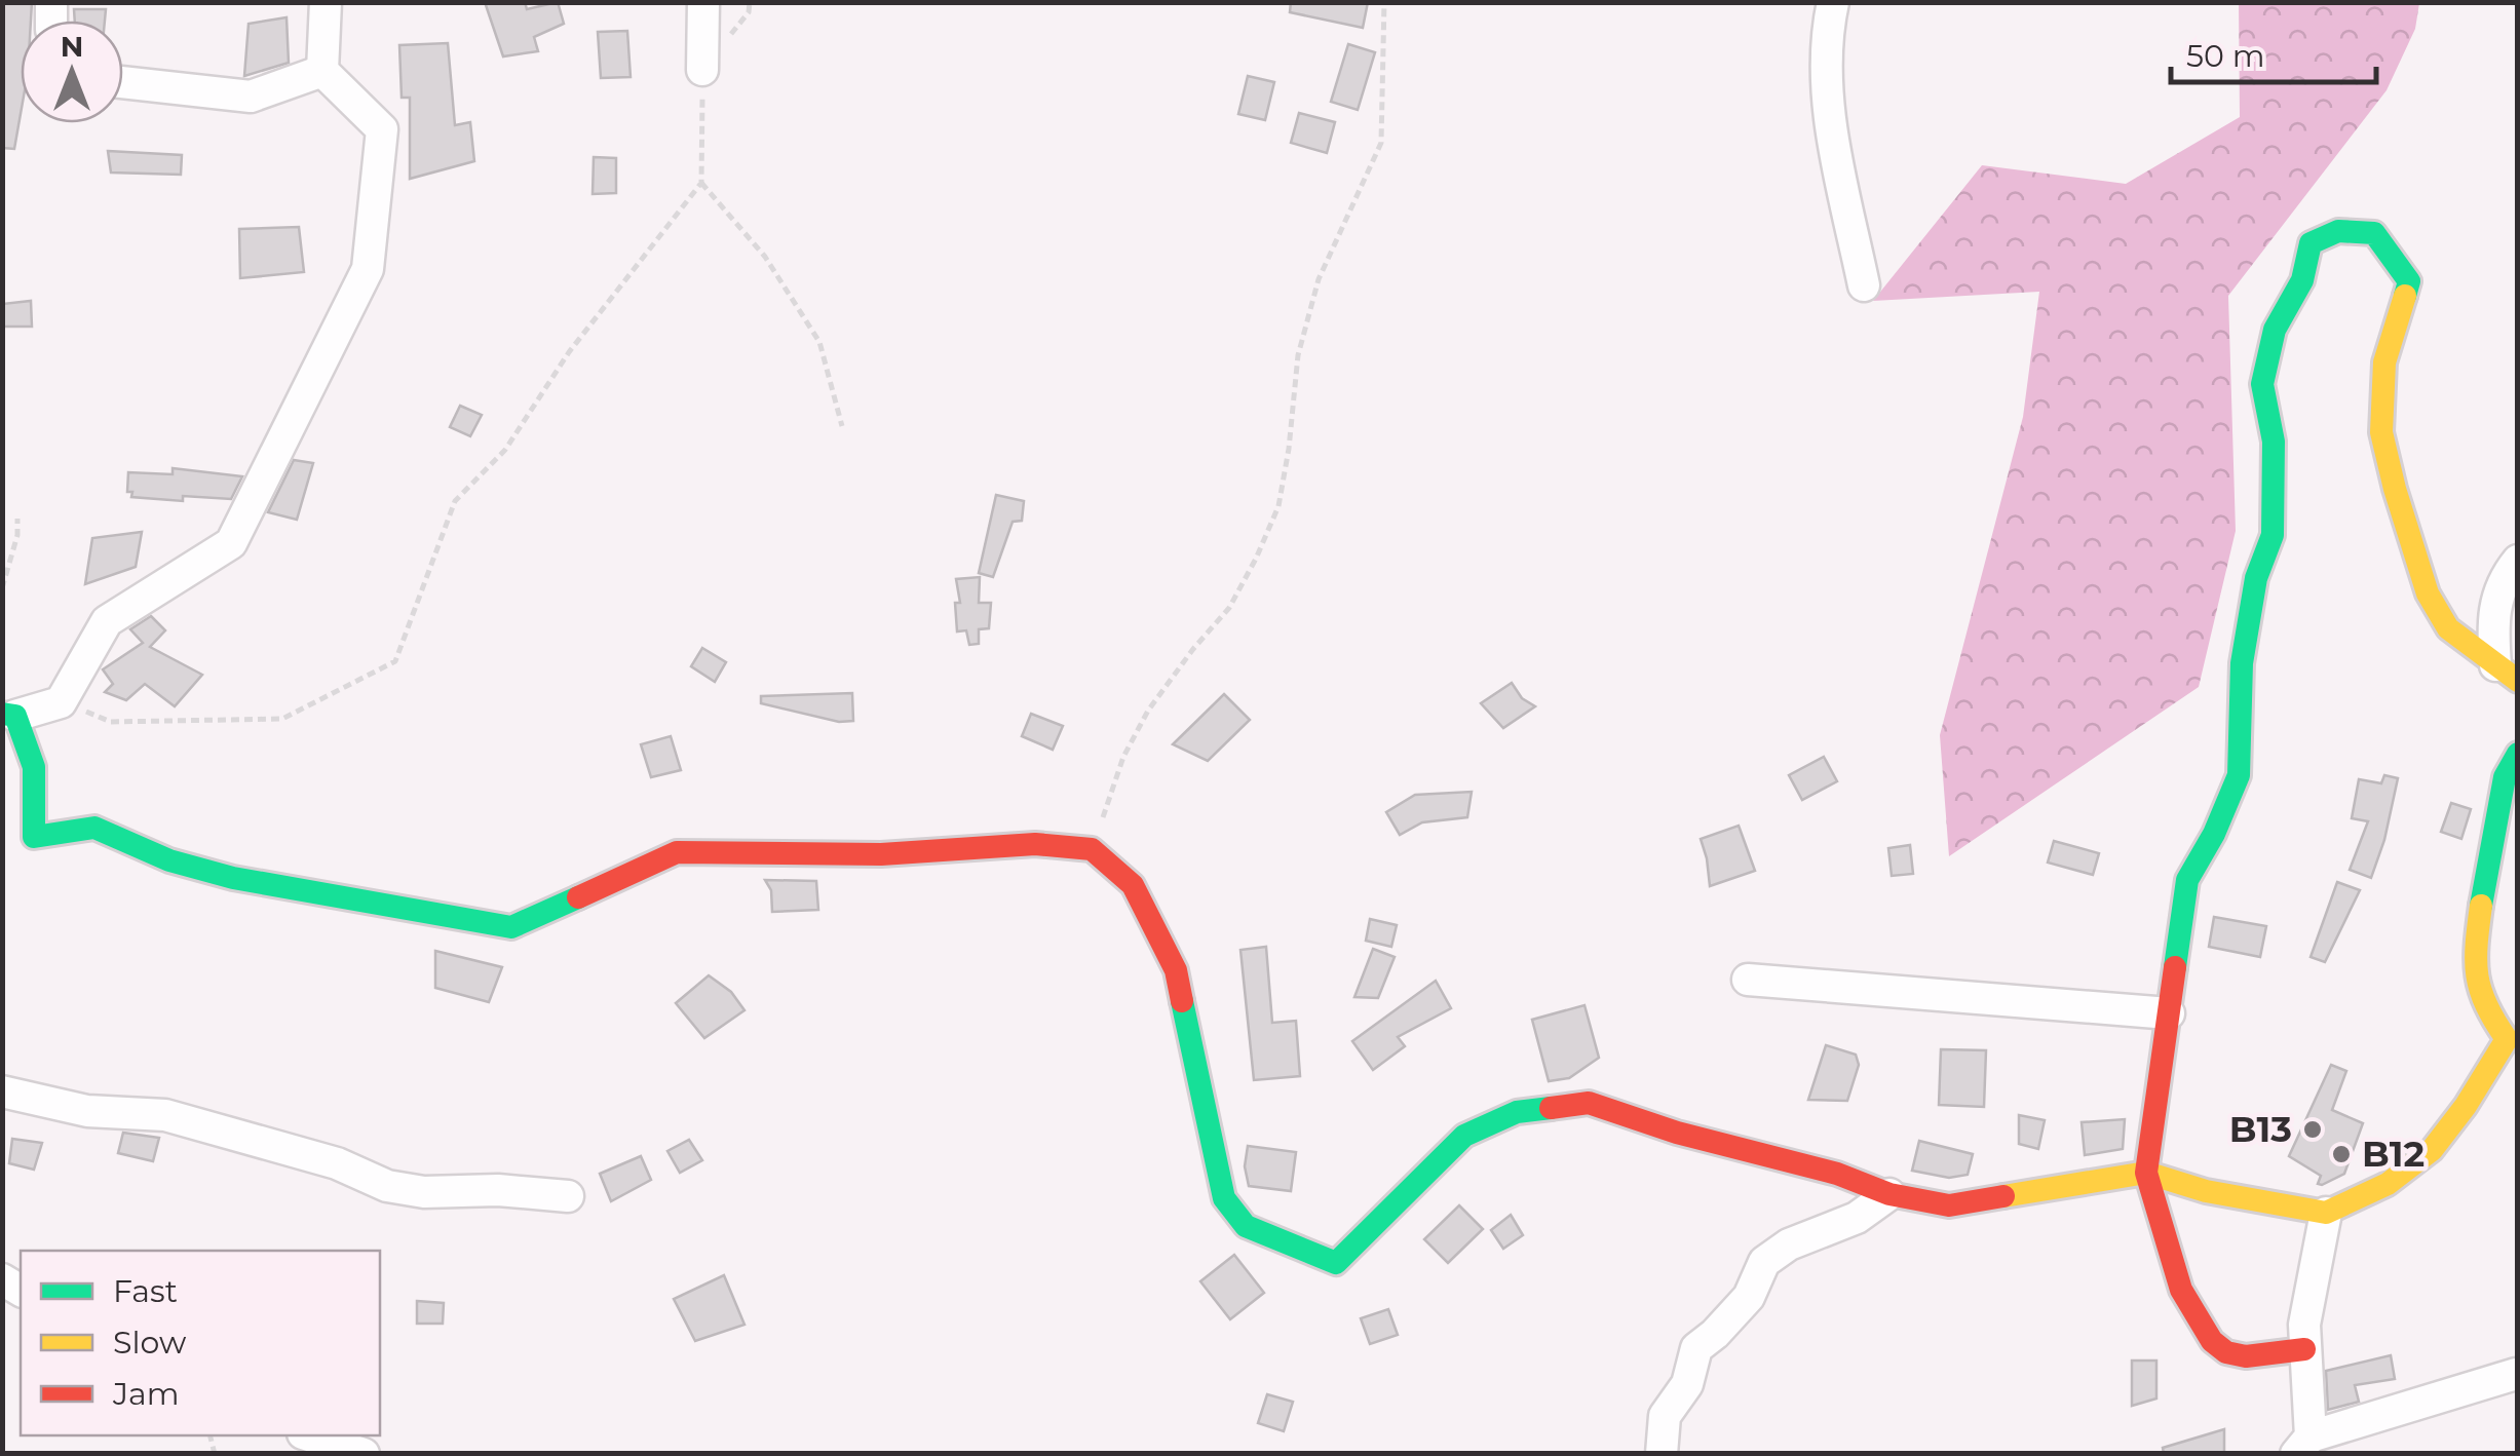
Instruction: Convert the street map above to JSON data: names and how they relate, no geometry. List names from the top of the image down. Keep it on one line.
{"places":["B13","B12"],"legend":["Fast","Slow","Jam"],"scale_bar":"50 m","north":"top"}
